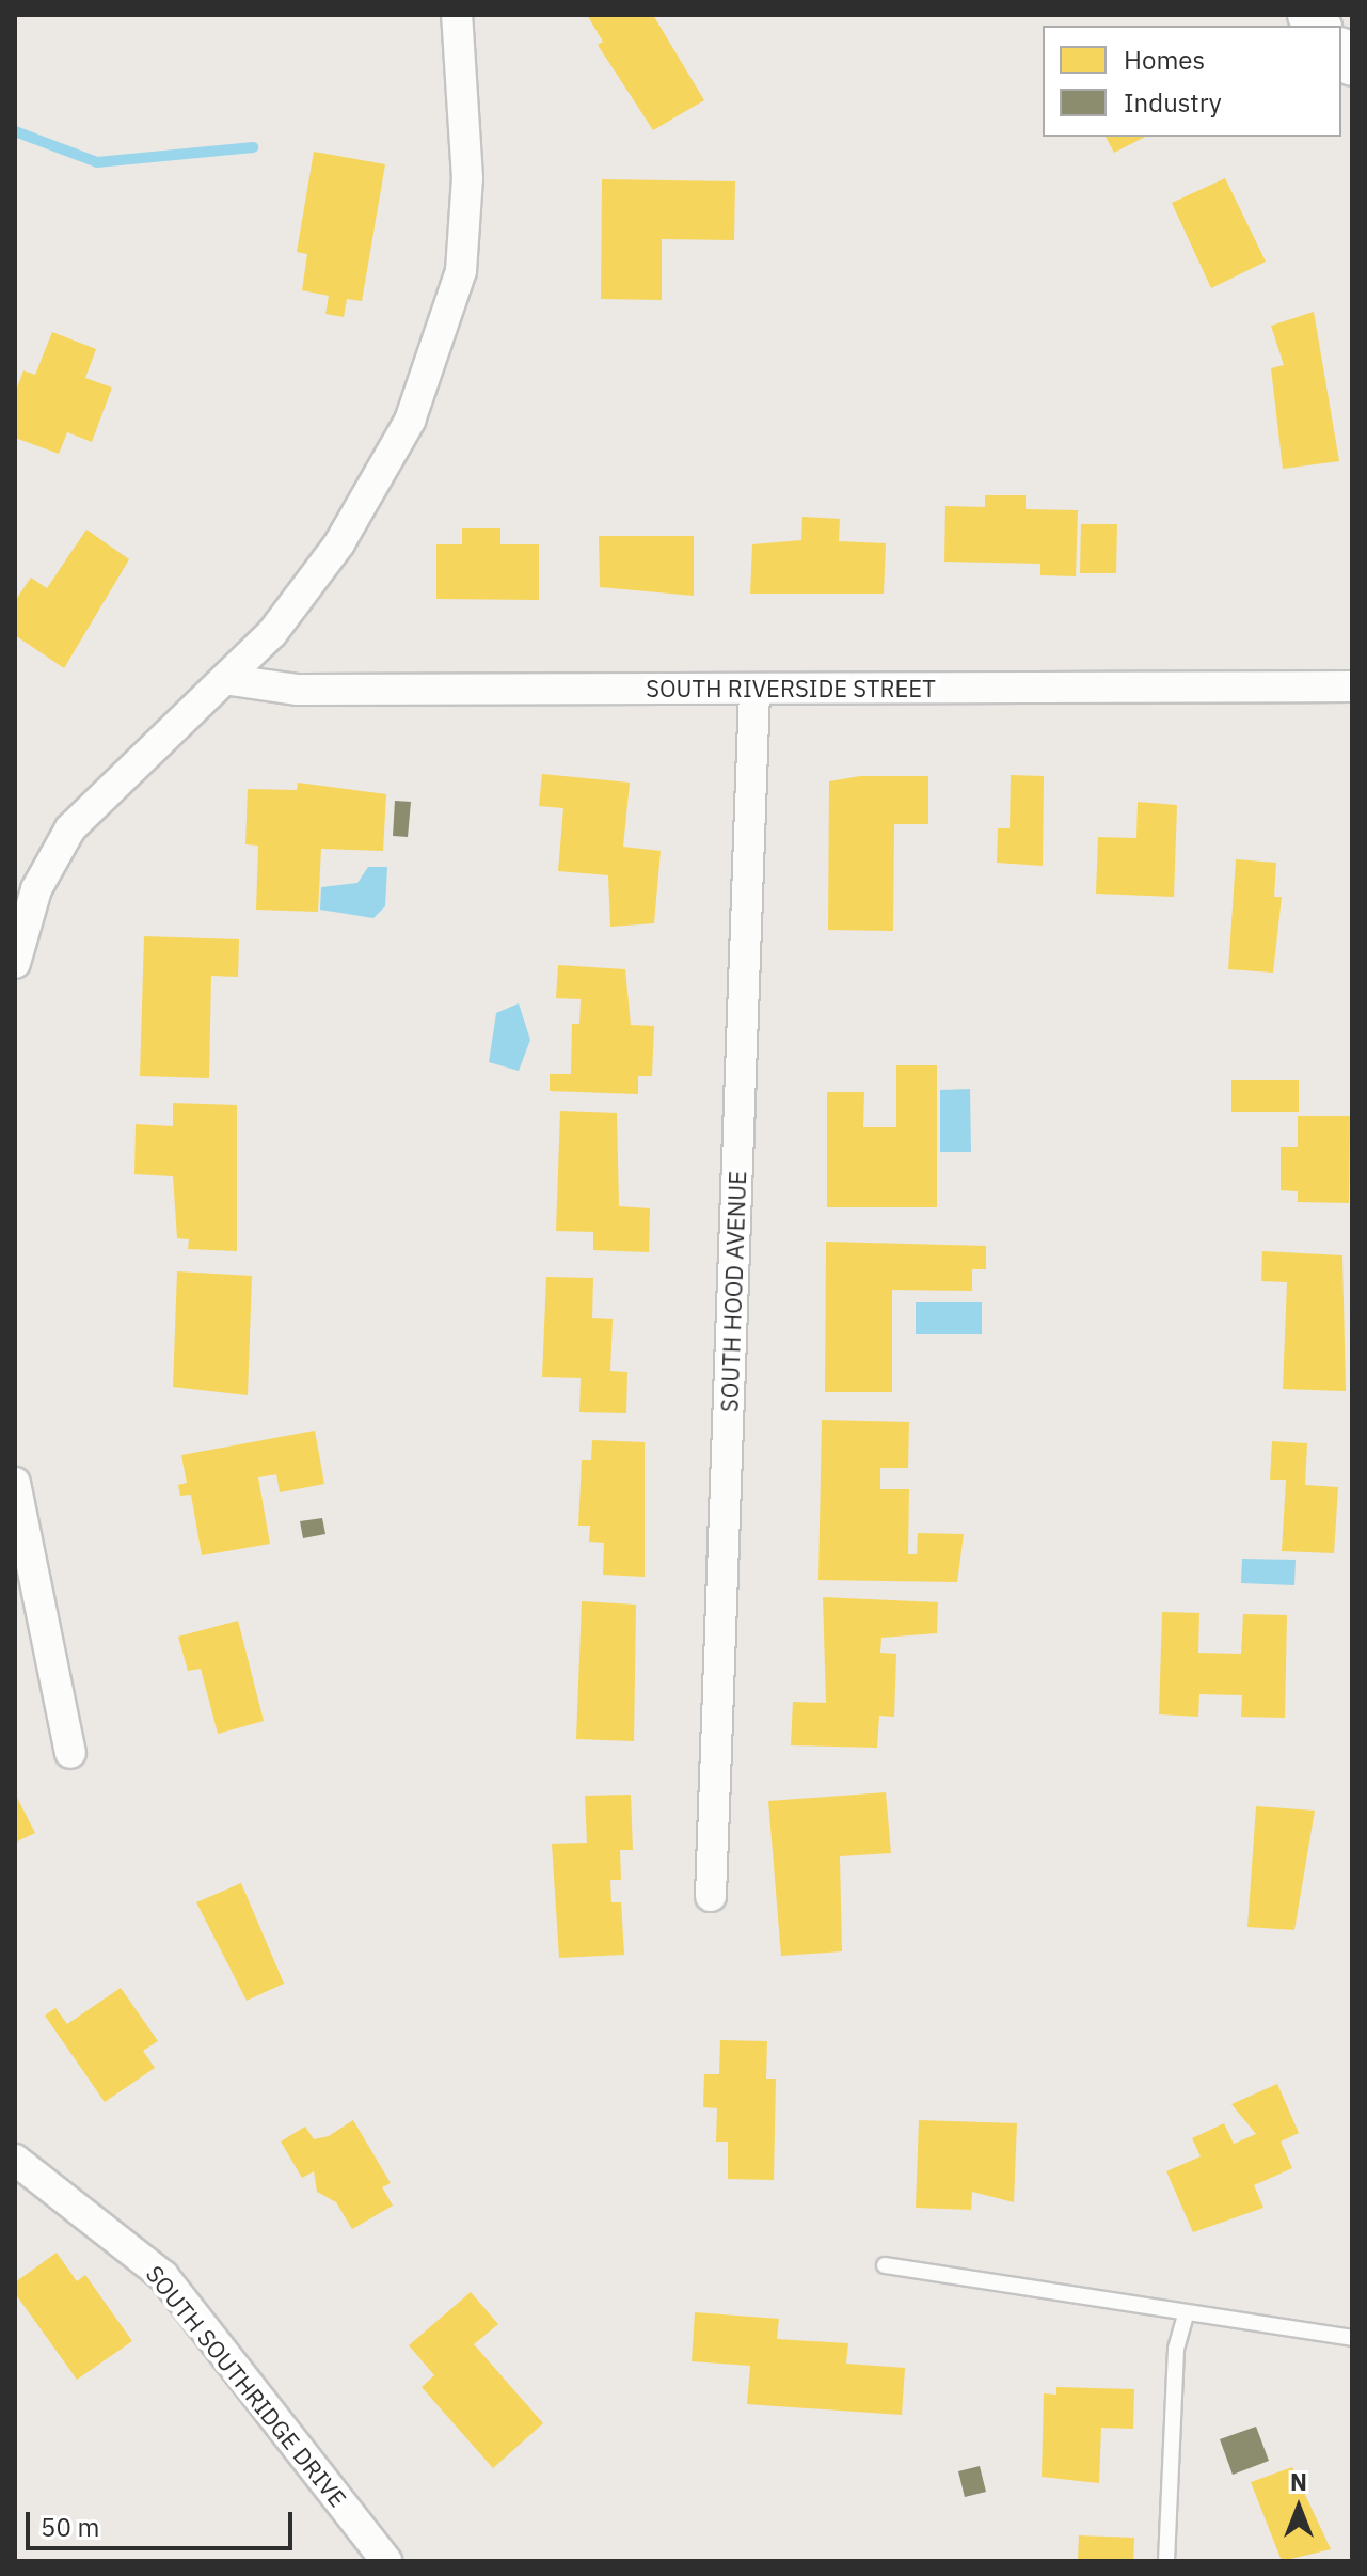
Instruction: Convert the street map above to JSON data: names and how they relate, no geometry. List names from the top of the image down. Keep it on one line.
{"streets":{"street":["SOUTH RIVERSIDE STREET","SOUTH HOOD AVENUE","SOUTH SOUTHRIDGE DRIVE"]},"crossings":[["SOUTH RIVERSIDE STREET","SOUTH HOOD AVENUE"]],"legend":["Homes","Industry"],"scale_bar":"50 m","north":"top"}
